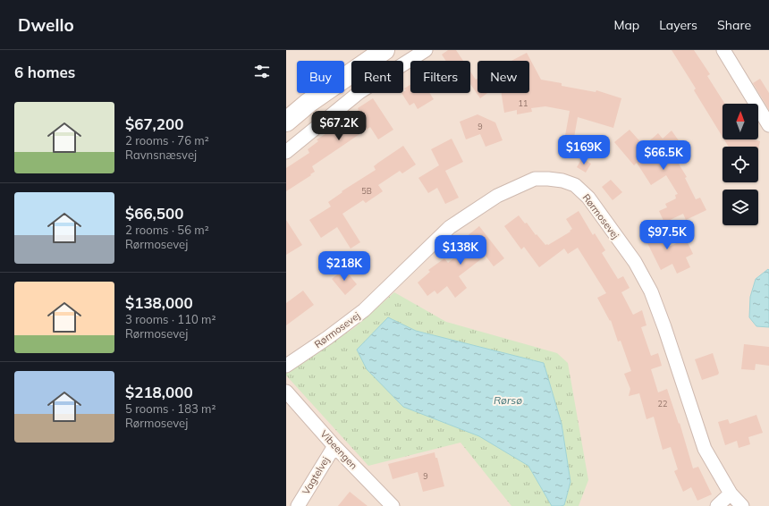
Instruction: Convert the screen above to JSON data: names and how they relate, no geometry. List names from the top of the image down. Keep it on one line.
{"streets":{"street":["Rørmosevej","Vibeengen","Vagtelvej"]},"crossings":[["Vibeengen","Vagtelvej"]],"water":["Rørsø"],"house_numbers":["11","9","5B","22","9"],"north":"top","page":{"header":"Dwello","nav":["Map","Layers","Share"],"heading":"6 homes","chip":["Buy","Rent","Filters","New"],"list":[{"name":"$67,200","note":"2 rooms · 76 m² · Ravnsnæsvej"},{"name":"$66,500","note":"2 rooms · 56 m² · Rørmosevej"},{"name":"$138,000","note":"3 rooms · 110 m² · Rørmosevej"},{"name":"$218,000","note":"5 rooms · 183 m² · Rørmosevej"}],"price":["$67.2K","$169K","$66.5K","$97.5K","$138K","$218K"]}}
